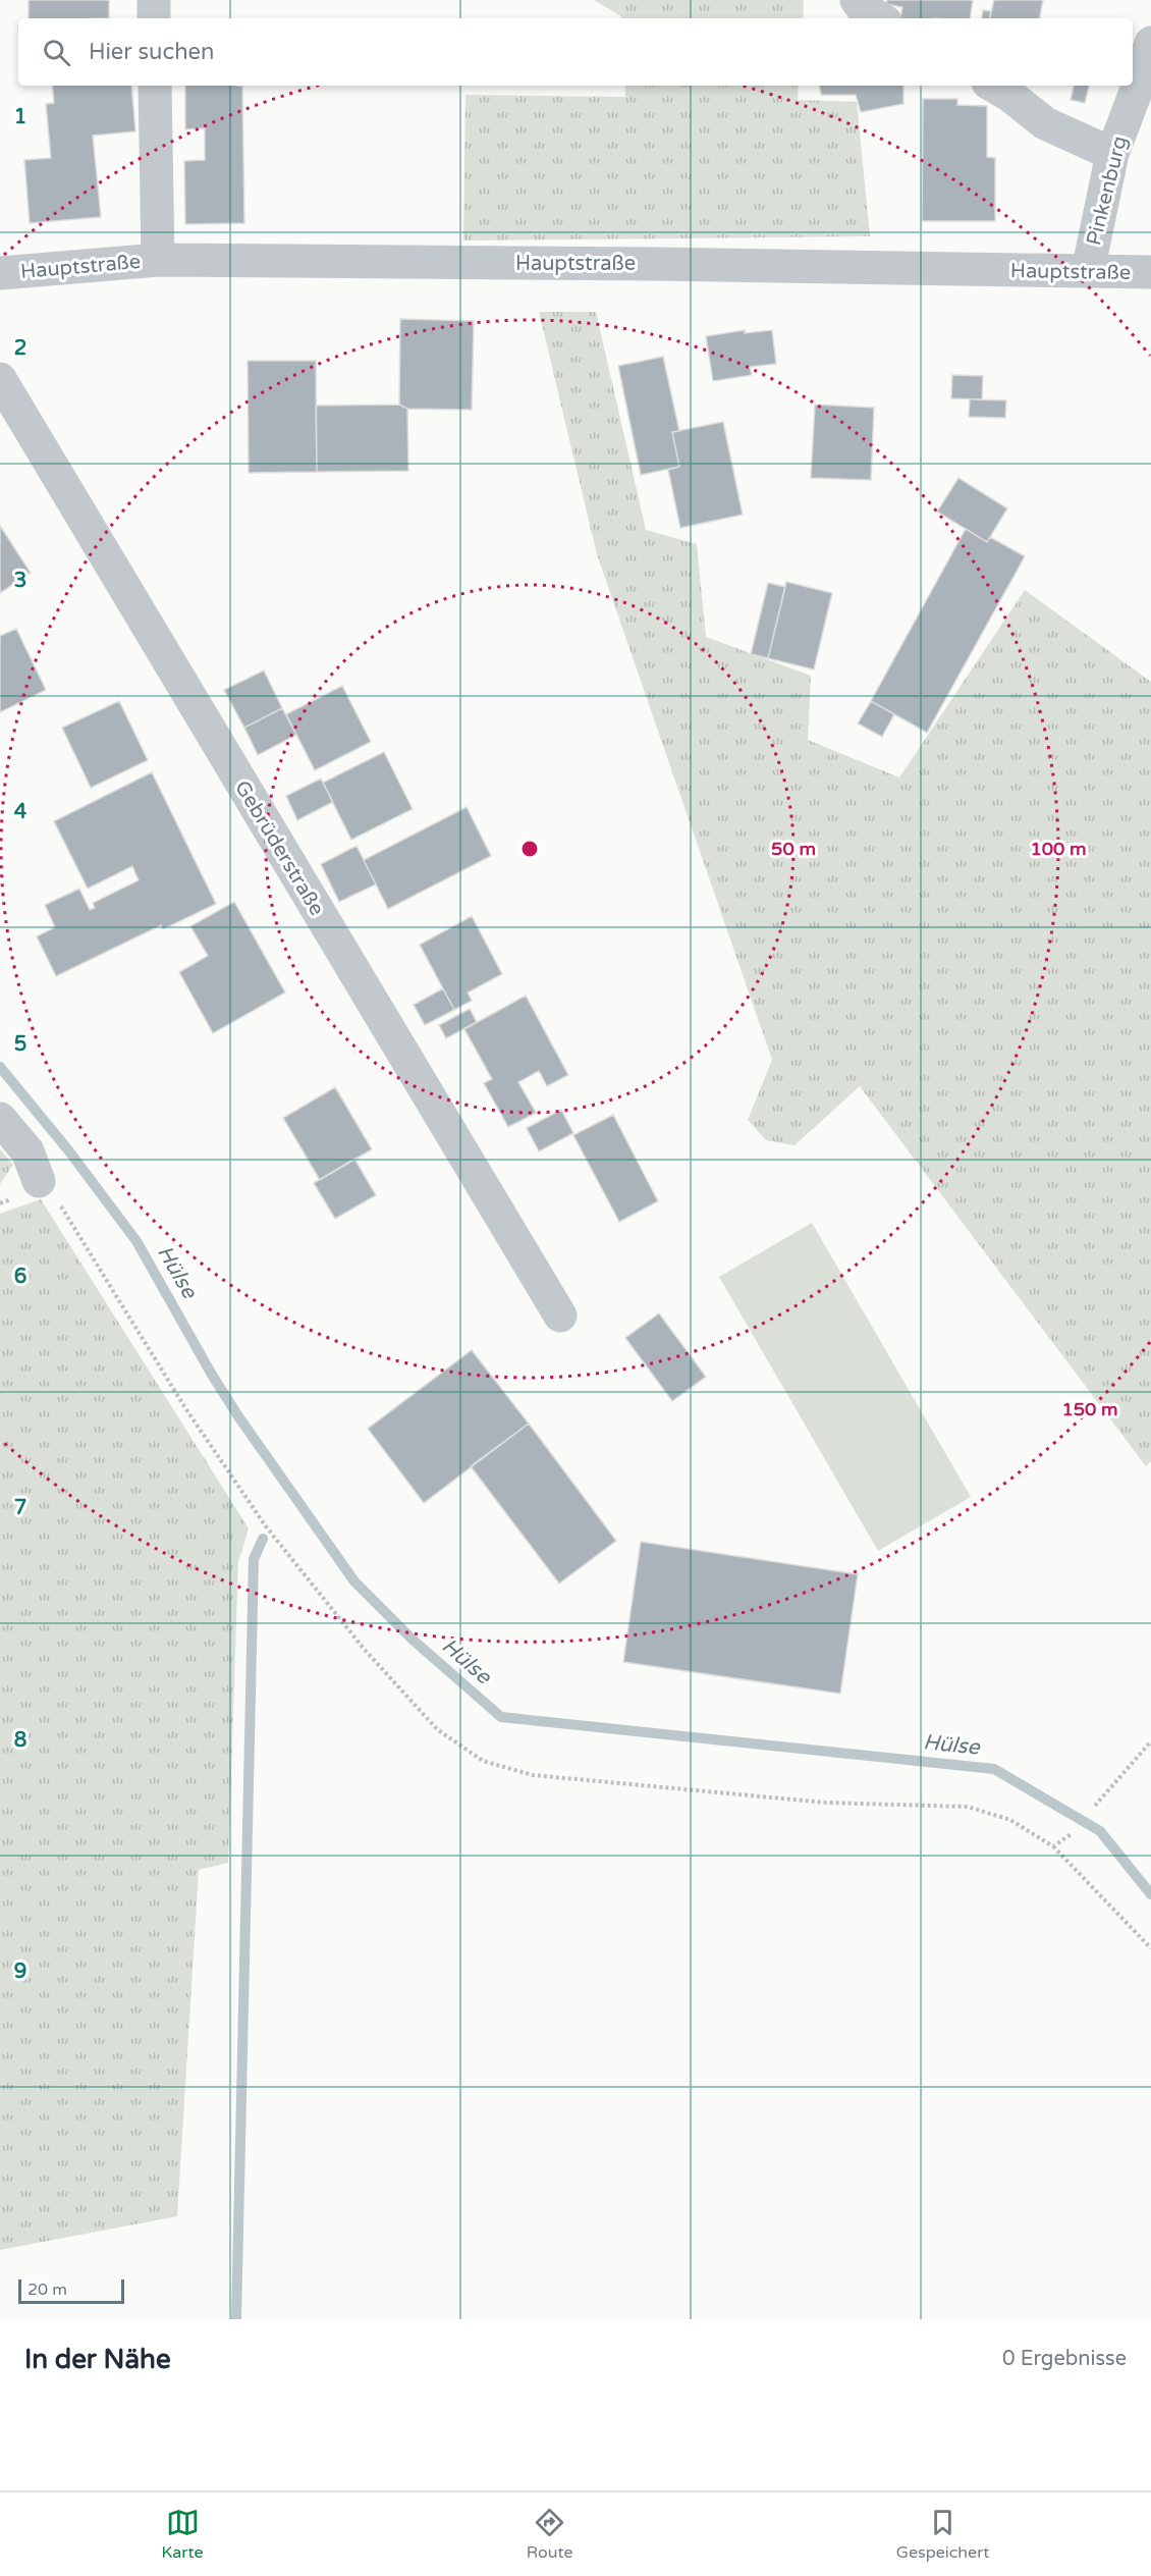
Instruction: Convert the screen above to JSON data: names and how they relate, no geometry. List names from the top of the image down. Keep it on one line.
{"streets":{"street":["Pinkenburg","Hauptstraße","Gebrüderstraße"]},"crossings":[["Pinkenburg","Hauptstraße"]],"water":["Hülse"],"scale_bar":"20 m","page":{"search":"Hier suchen","scale":"20 m","heading":["In der Nähe","0 Ergebnisse"],"nav":["Karte","Route","Gespeichert"]},"grid":{"rows":["1","2","3","4","5","6","7","8","9"]},"rings":["50 m","100 m","150 m"]}
